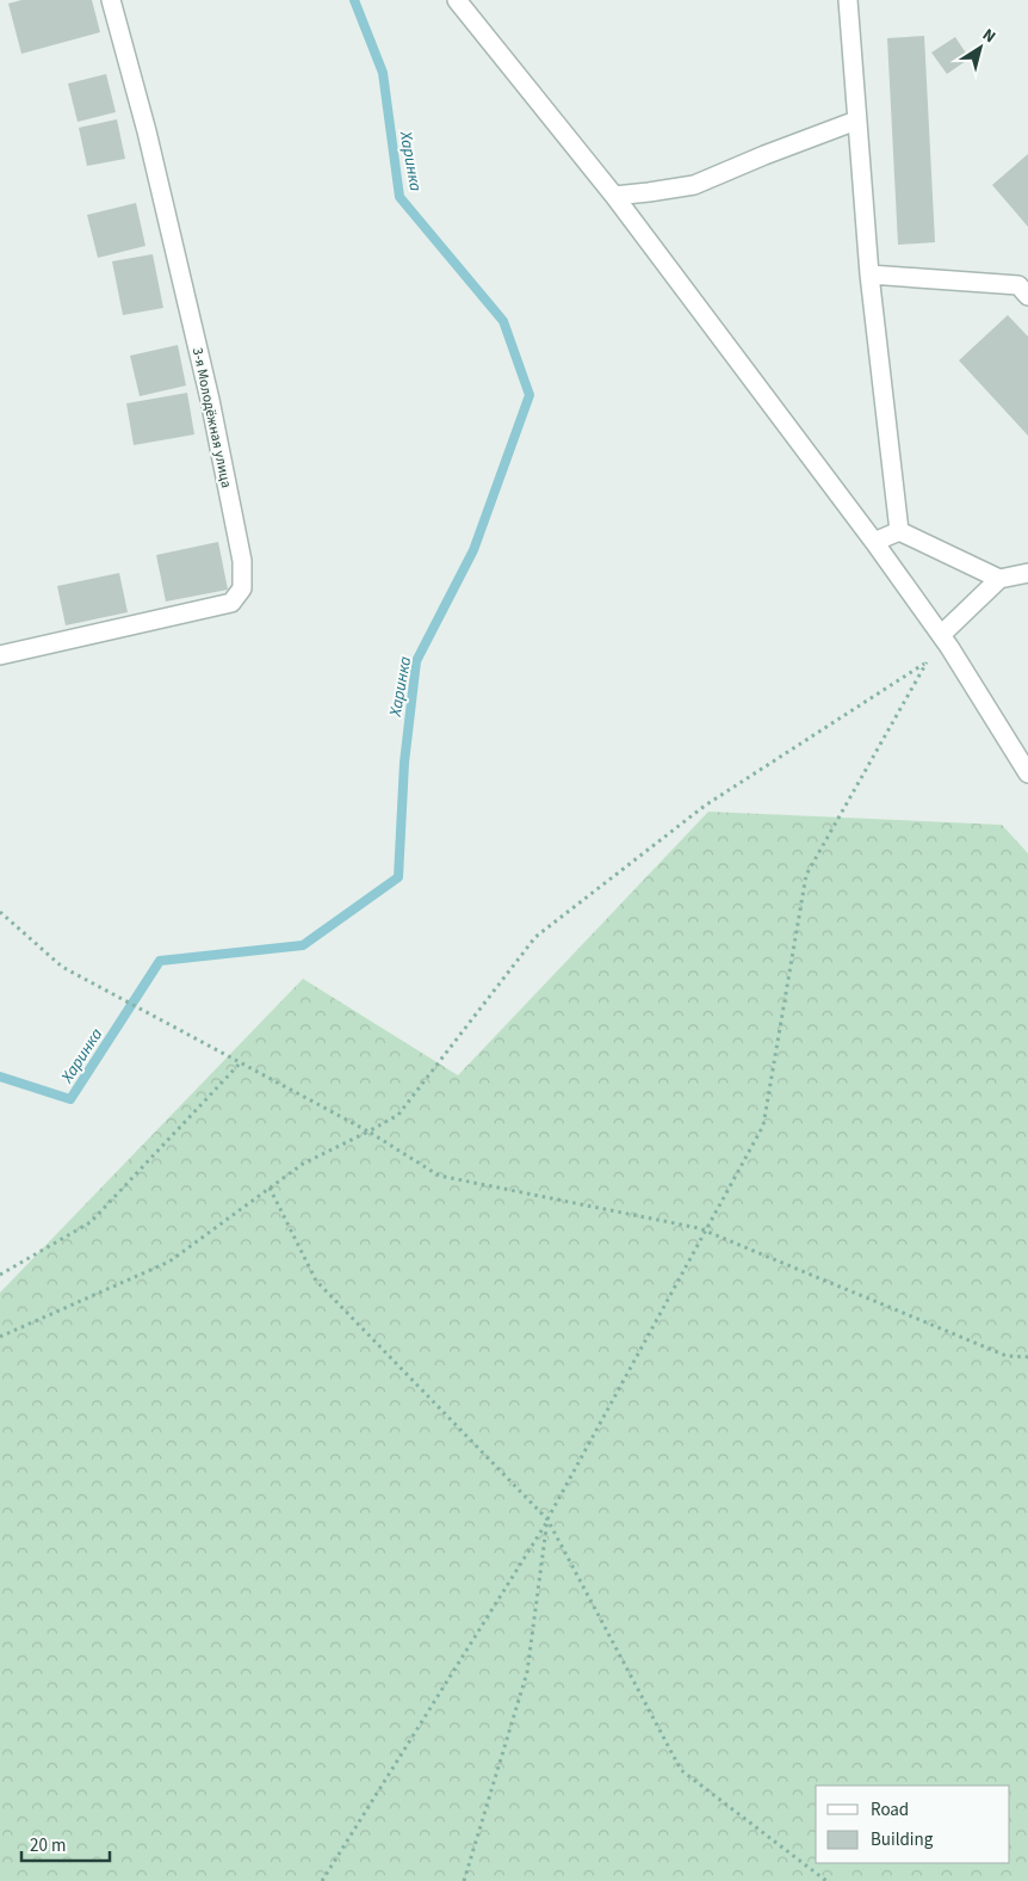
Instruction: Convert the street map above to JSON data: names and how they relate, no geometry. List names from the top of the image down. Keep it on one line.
{"streets":{"street":["3-я Молодёжная улица"]},"water":["Харинка"],"legend":["Road","Building"],"scale_bar":"20 m","north":"top right"}
